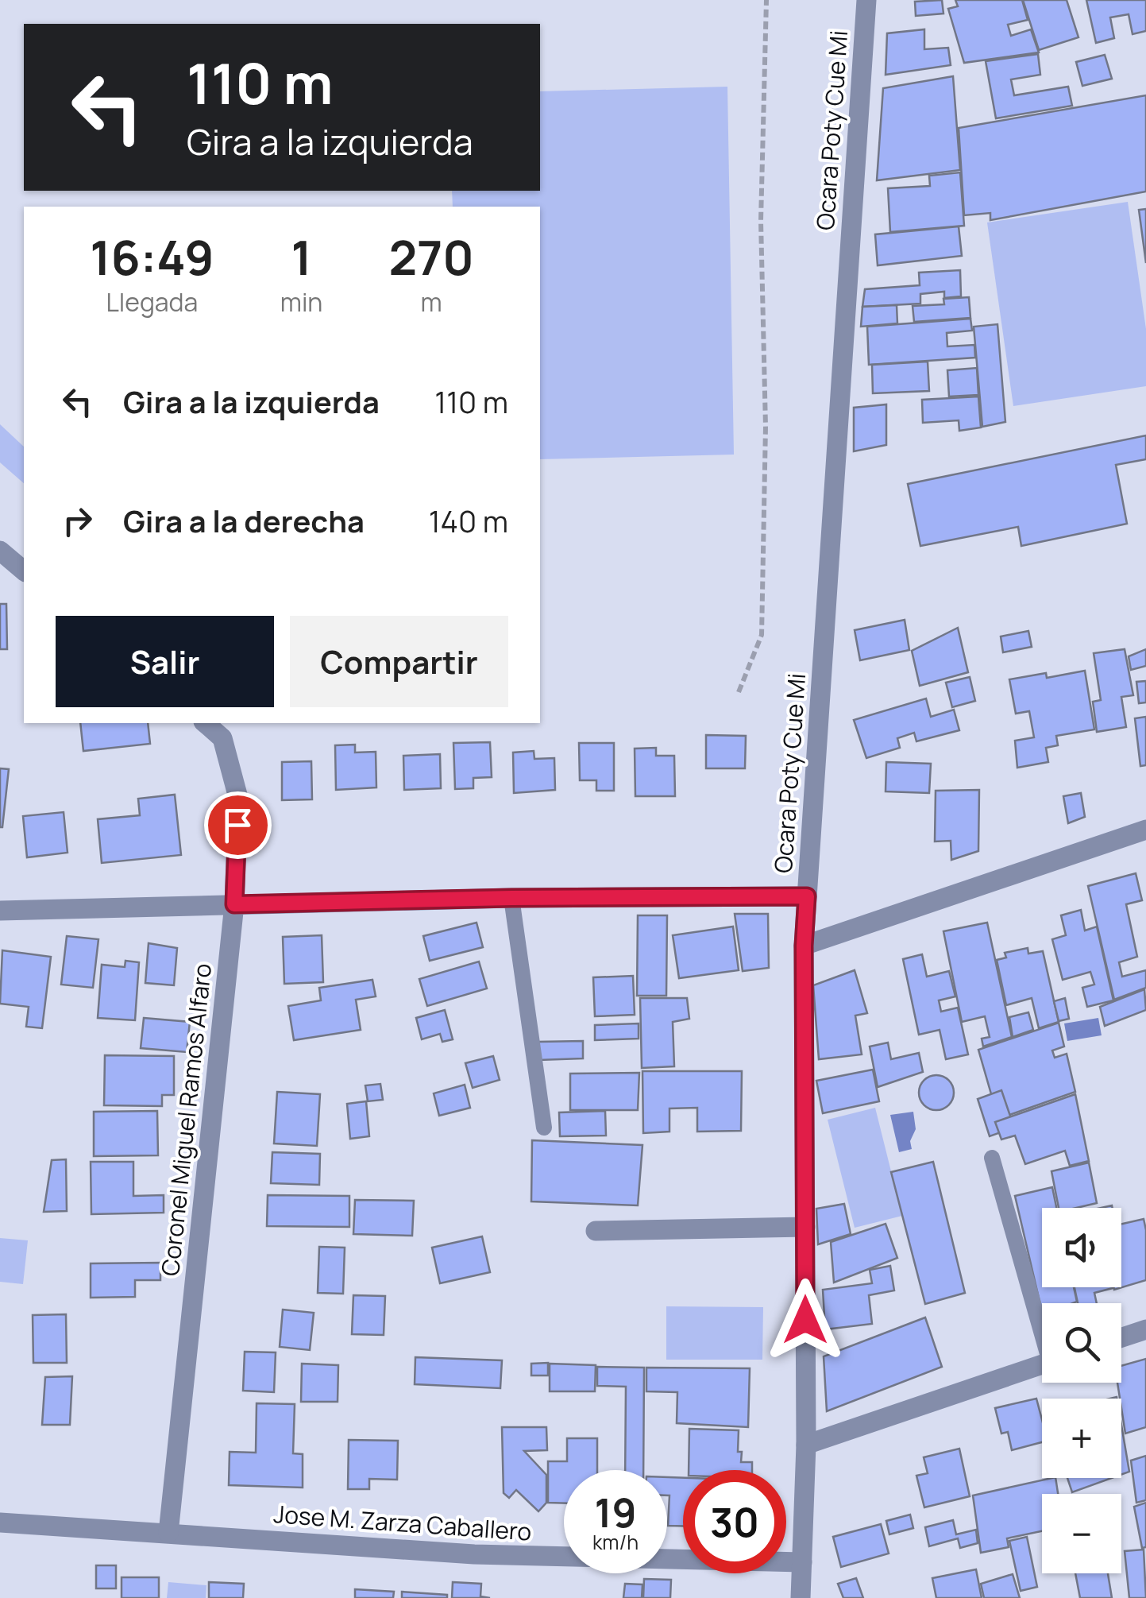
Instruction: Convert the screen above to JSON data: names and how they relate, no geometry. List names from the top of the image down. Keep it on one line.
{"streets":{"street":["Ocara Poty Cue Mi","Coronel Miguel Ramos Alfaro","Jose M. Zarza Caballero"]},"crossings":[["Ocara Poty Cue Mi","Jose M. Zarza Caballero"],["Coronel Miguel Ramos Alfaro","Jose M. Zarza Caballero"]],"page":{"turn":["110 m","Gira a la izquierda"],"eta":["16:49","Llegada","1","min","270","m"],"list":[{"name":"Gira a la izquierda","value":"110 m"},{"name":"Gira a la derecha","value":"140 m"}],"buttons":["Salir","Compartir"],"map_buttons":["+","−"],"speed":"19 km/h","limit":"30"}}
